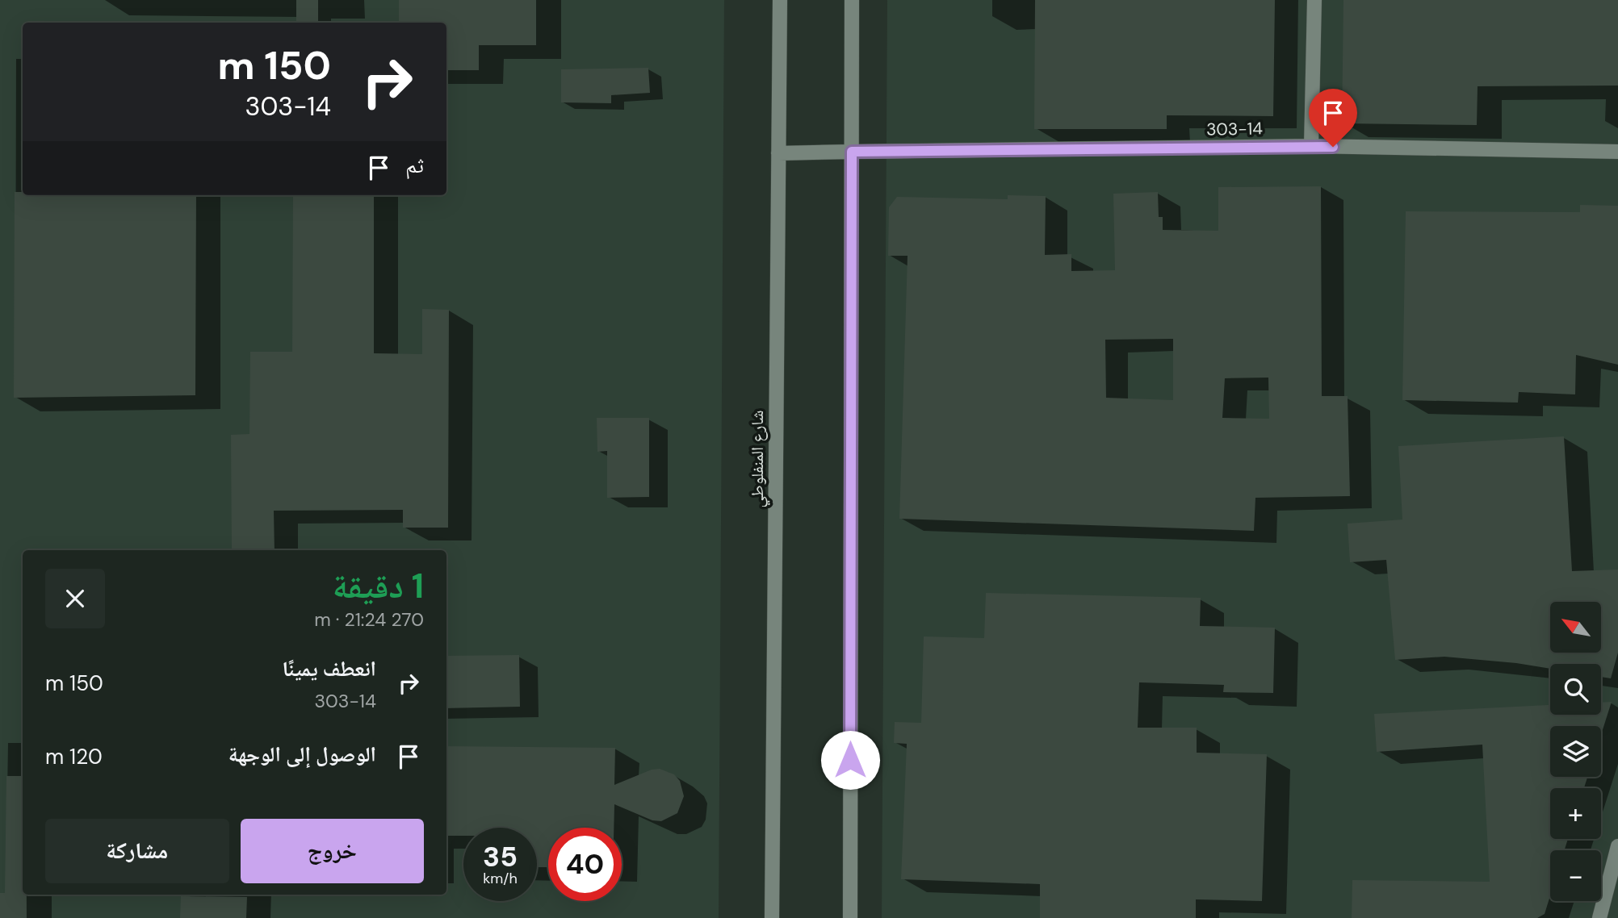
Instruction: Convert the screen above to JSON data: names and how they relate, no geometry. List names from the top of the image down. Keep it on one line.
{"streets":{"street":["303-14","شارع المنفلوطي"]},"crossings":[["303-14","شارع المنفلوطي"]],"north":"top left","page":{"turn":["150 m","303-14"],"then":"ثم","heading":["1 دقيقة","270 m · 21:24"],"map_buttons":["+","−"],"list":[{"name":"انعطف يمينًا","note":"303-14","value":"150 m"},{"name":"الوصول إلى الوجهة","value":"120 m"}],"buttons":["خروج","مشاركة"],"speed":"35 km/h","limit":"40"}}
